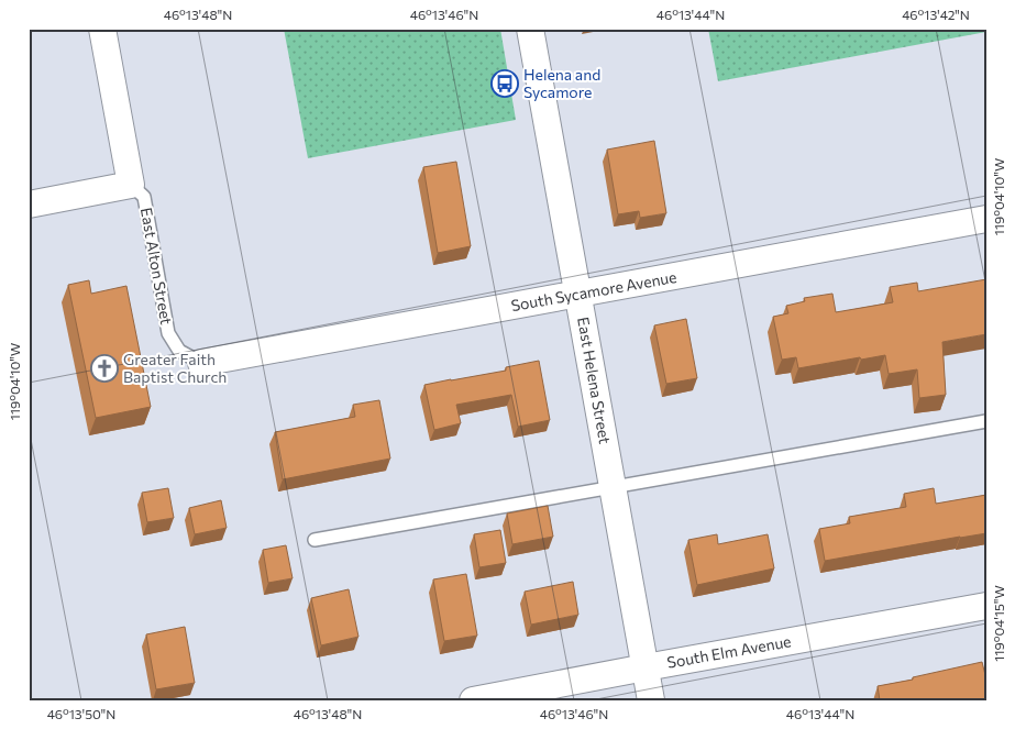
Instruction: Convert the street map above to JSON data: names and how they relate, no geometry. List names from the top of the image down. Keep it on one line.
{"streets":{"street":["East Alton Street","South Sycamore Avenue","East Helena Street","South Elm Avenue"]},"crossings":[["East Alton Street","South Sycamore Avenue"],["South Sycamore Avenue","East Helena Street"],["East Helena Street","South Elm Avenue"]],"places":{"bus stop":["Helena and Sycamore"],"church":["Greater Faith Baptist Church"]},"coordinates":["46°13'48\"N","46°13'46\"N","46°13'44\"N","46°13'42\"N","119°04'10\"W","119°04'15\"W","46°13'50\"N"]}
